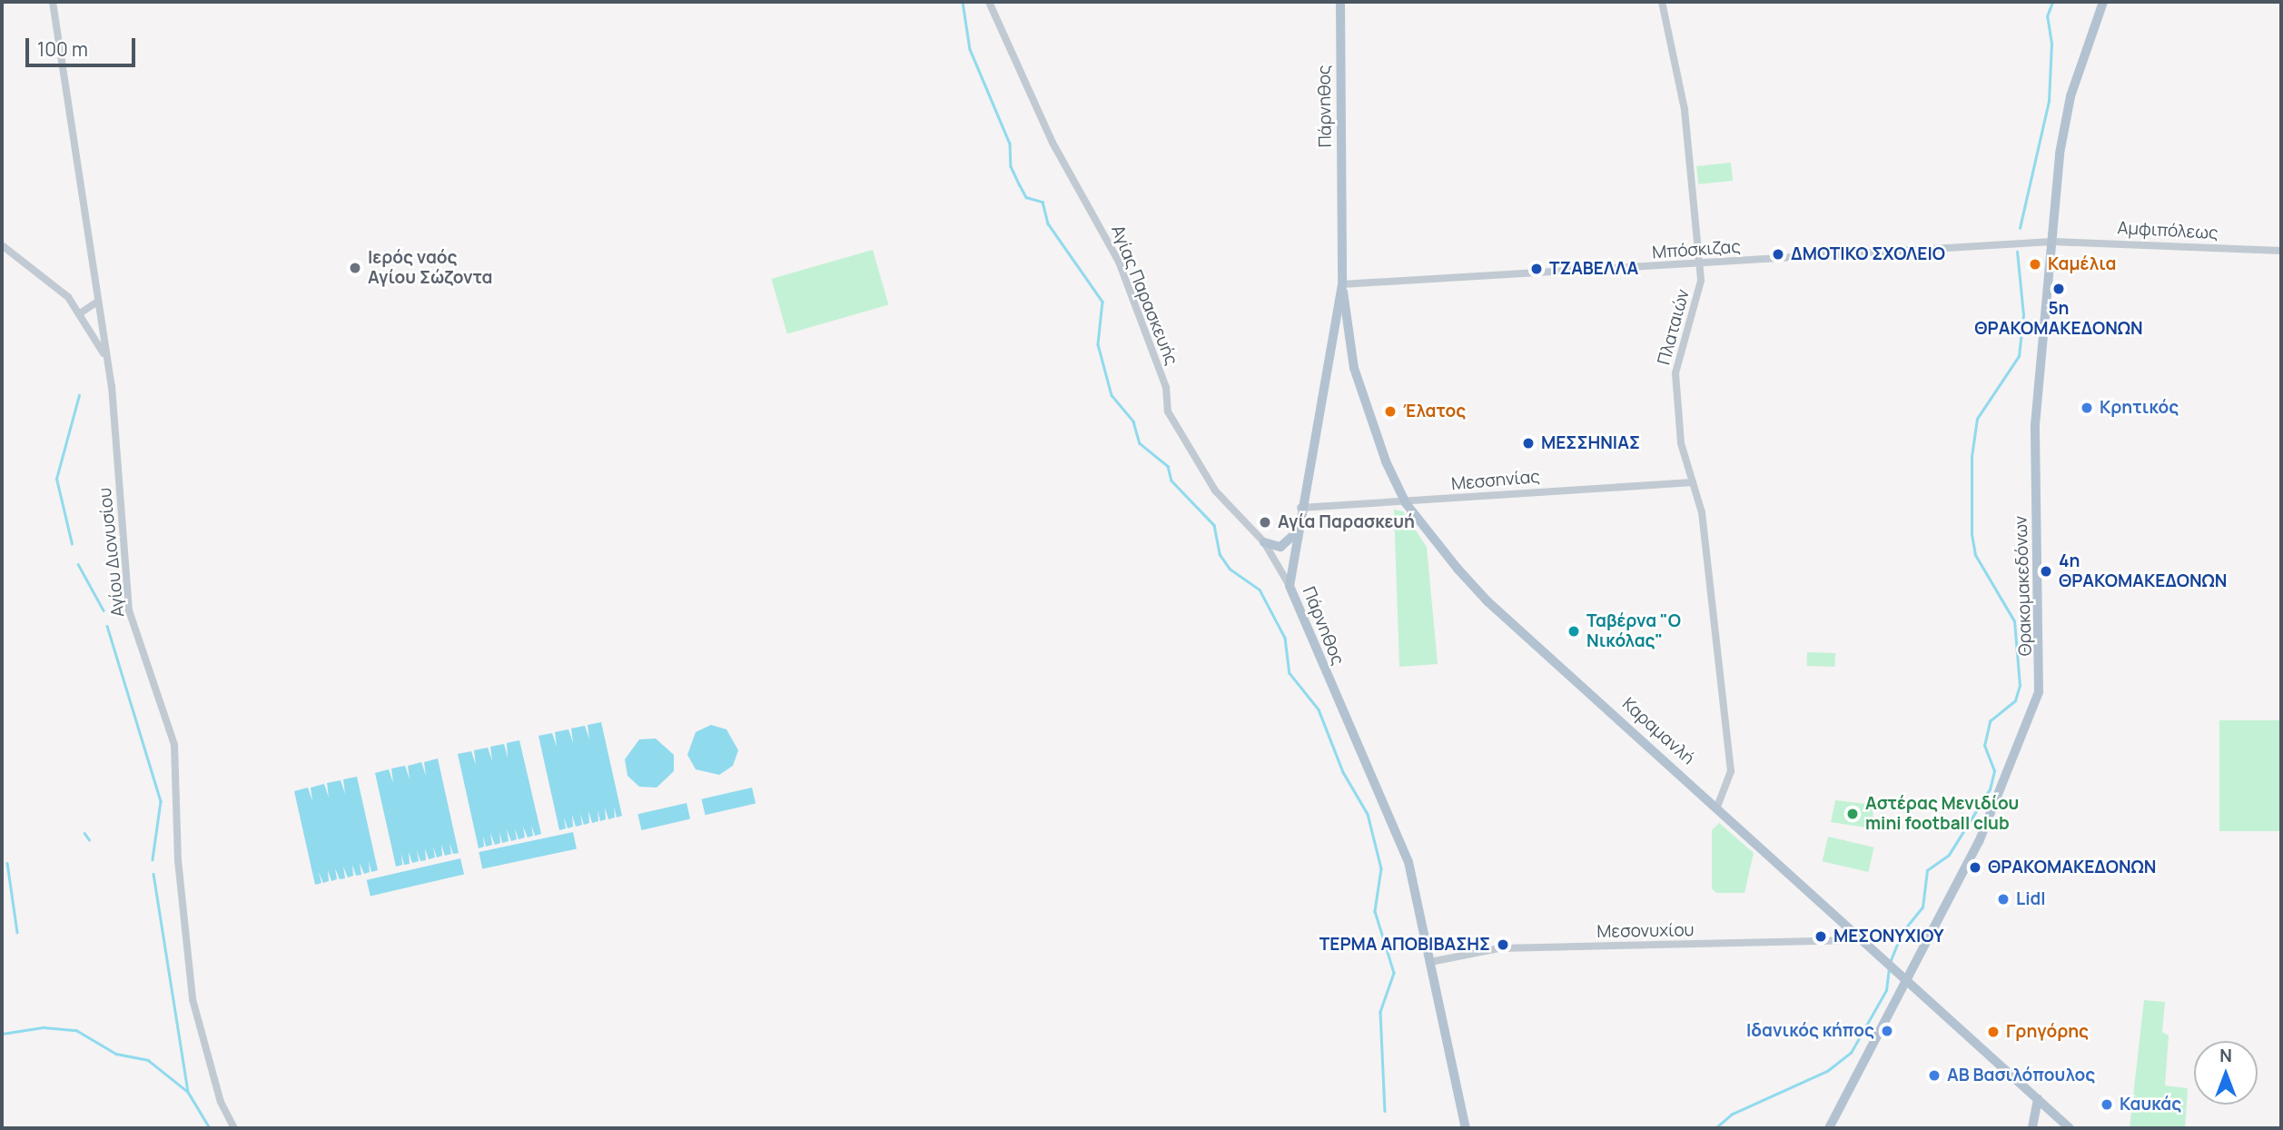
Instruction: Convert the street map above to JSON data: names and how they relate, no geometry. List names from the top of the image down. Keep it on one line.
{"streets":{"main road":["Πάρνηθος","Θρακομακεδόνων","Καραμανλή"],"street":["Αμφιπόλεως","Μπόσκιζας","Αγίας Παρασκευής","Πλαταιών","Μεσσηνίας","Αγίου Διονυσίου","Μεσονυχίου"]},"crossings":[["Πάρνηθος","Μπόσκιζας"],["Πάρνηθος","Αγίας Παρασκευής"],["Πάρνηθος","Μεσσηνίας"],["Πάρνηθος","Καραμανλή"],["Πάρνηθος","Μεσονυχίου"],["Αμφιπόλεως","Μπόσκιζας"],["Αμφιπόλεως","Θρακομακεδόνων"],["Μπόσκιζας","Πλαταιών"],["Μπόσκιζας","Θρακομακεδόνων"],["Μπόσκιζας","Καραμανλή"],["Πλαταιών","Μεσσηνίας"],["Πλαταιών","Καραμανλή"],["Μεσσηνίας","Καραμανλή"],["Θρακομακεδόνων","Καραμανλή"],["Καραμανλή","Μεσονυχίου"]],"places":["ΔΜΟΤΙΚΟ ΣΧΟΛΕΙΟ","Καμέλια","Ιερός ναός Αγίου Σώζοντα","ΤΖΑΒΕΛΛΑ","5η ΘΡΑΚΟΜΑΚΕΔΟΝΩΝ","Κρητικός","Έλατος","ΜΕΣΣΗΝΙΑΣ","Αγία Παρασκευή","4η ΘΡΑΚΟΜΑΚΕΔΟΝΩΝ","Ταβέρνα \"Ο Νικόλας\"","Αστέρας Μενιδίου mini football club","ΘΡΑΚΟΜΑΚΕΔΟΝΩΝ","Lidl","ΜΕΣΟΝΥΧΙΟΥ","ΤΕΡΜΑ ΑΠΟΒΙΒΑΣΗΣ","Ιδανικός κήπος","Γρηγόρης","ΑΒ Βασιλόπουλος","Καυκάς"],"scale_bar":"100 m","north":"top"}
